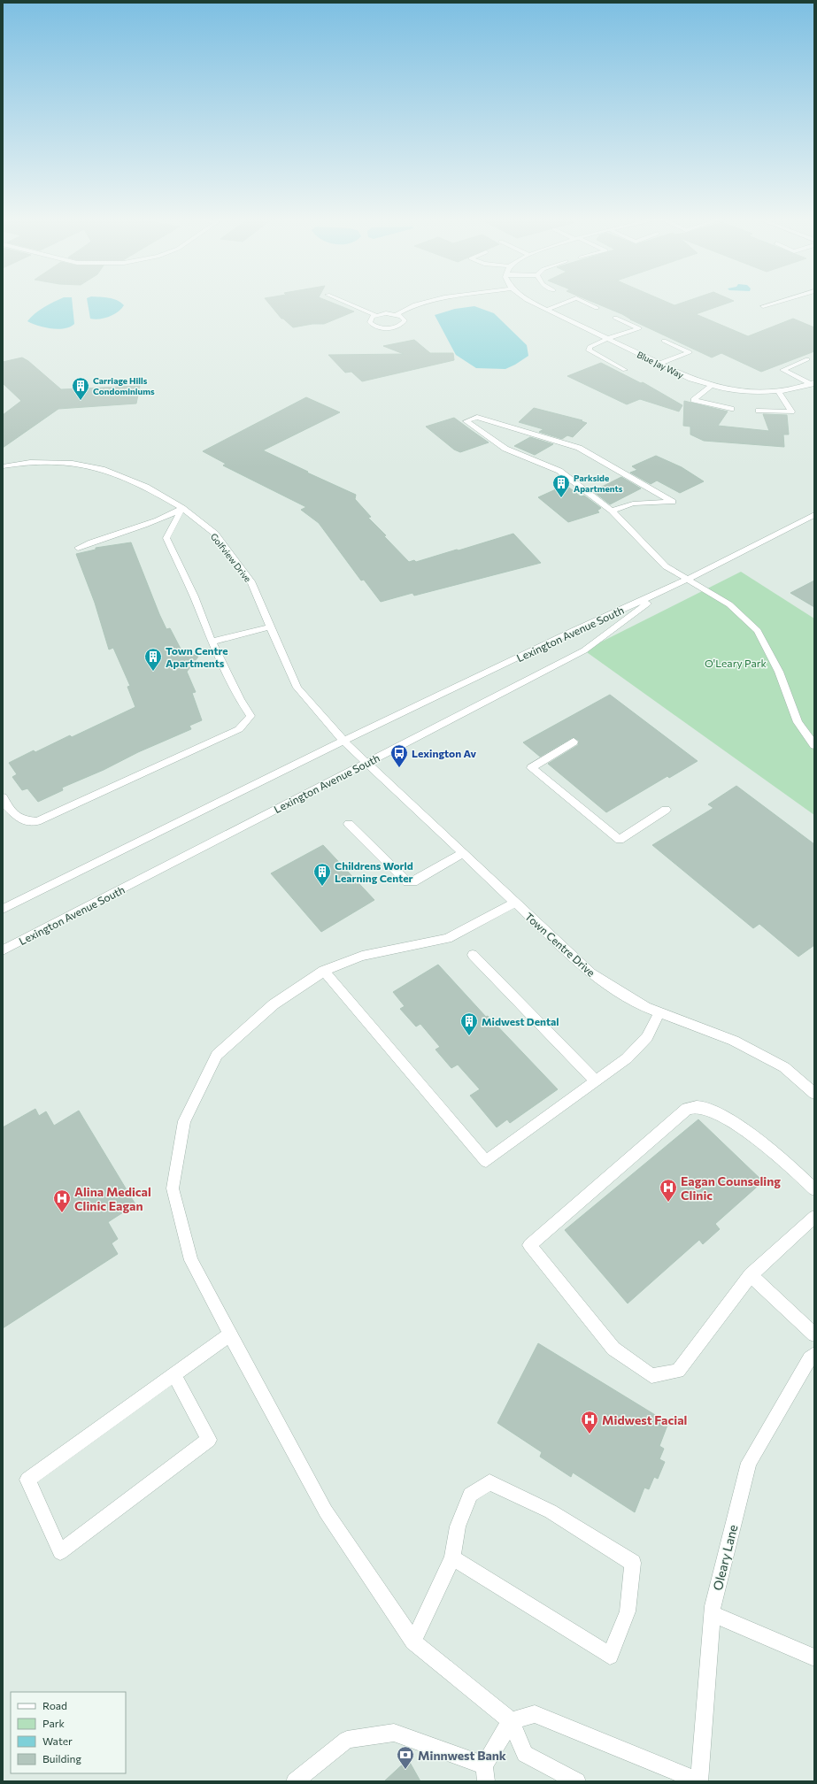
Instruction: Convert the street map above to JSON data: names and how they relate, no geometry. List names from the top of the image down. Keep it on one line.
{"streets":{"street":["Blue Jay Way","Golfview Drive","Lexington Avenue South","Town Centre Drive","Oleary Lane"]},"crossings":[["Golfview Drive","Lexington Avenue South"],["Golfview Drive","Town Centre Drive"],["Lexington Avenue South","Town Centre Drive"]],"parks":["O'Leary Park"],"places":{"building":["Carriage Hills Condominiums","Parkside Apartments","Town Centre Apartments","Childrens World Learning Center","Midwest Dental"],"bus stop":["Lexington Av"],"hospital":["Eagan Counseling Clinic","Alina Medical Clinic Eagan","Midwest Facial"],"bank":["Minnwest Bank"]},"legend":["Road","Park","Water","Building"]}
